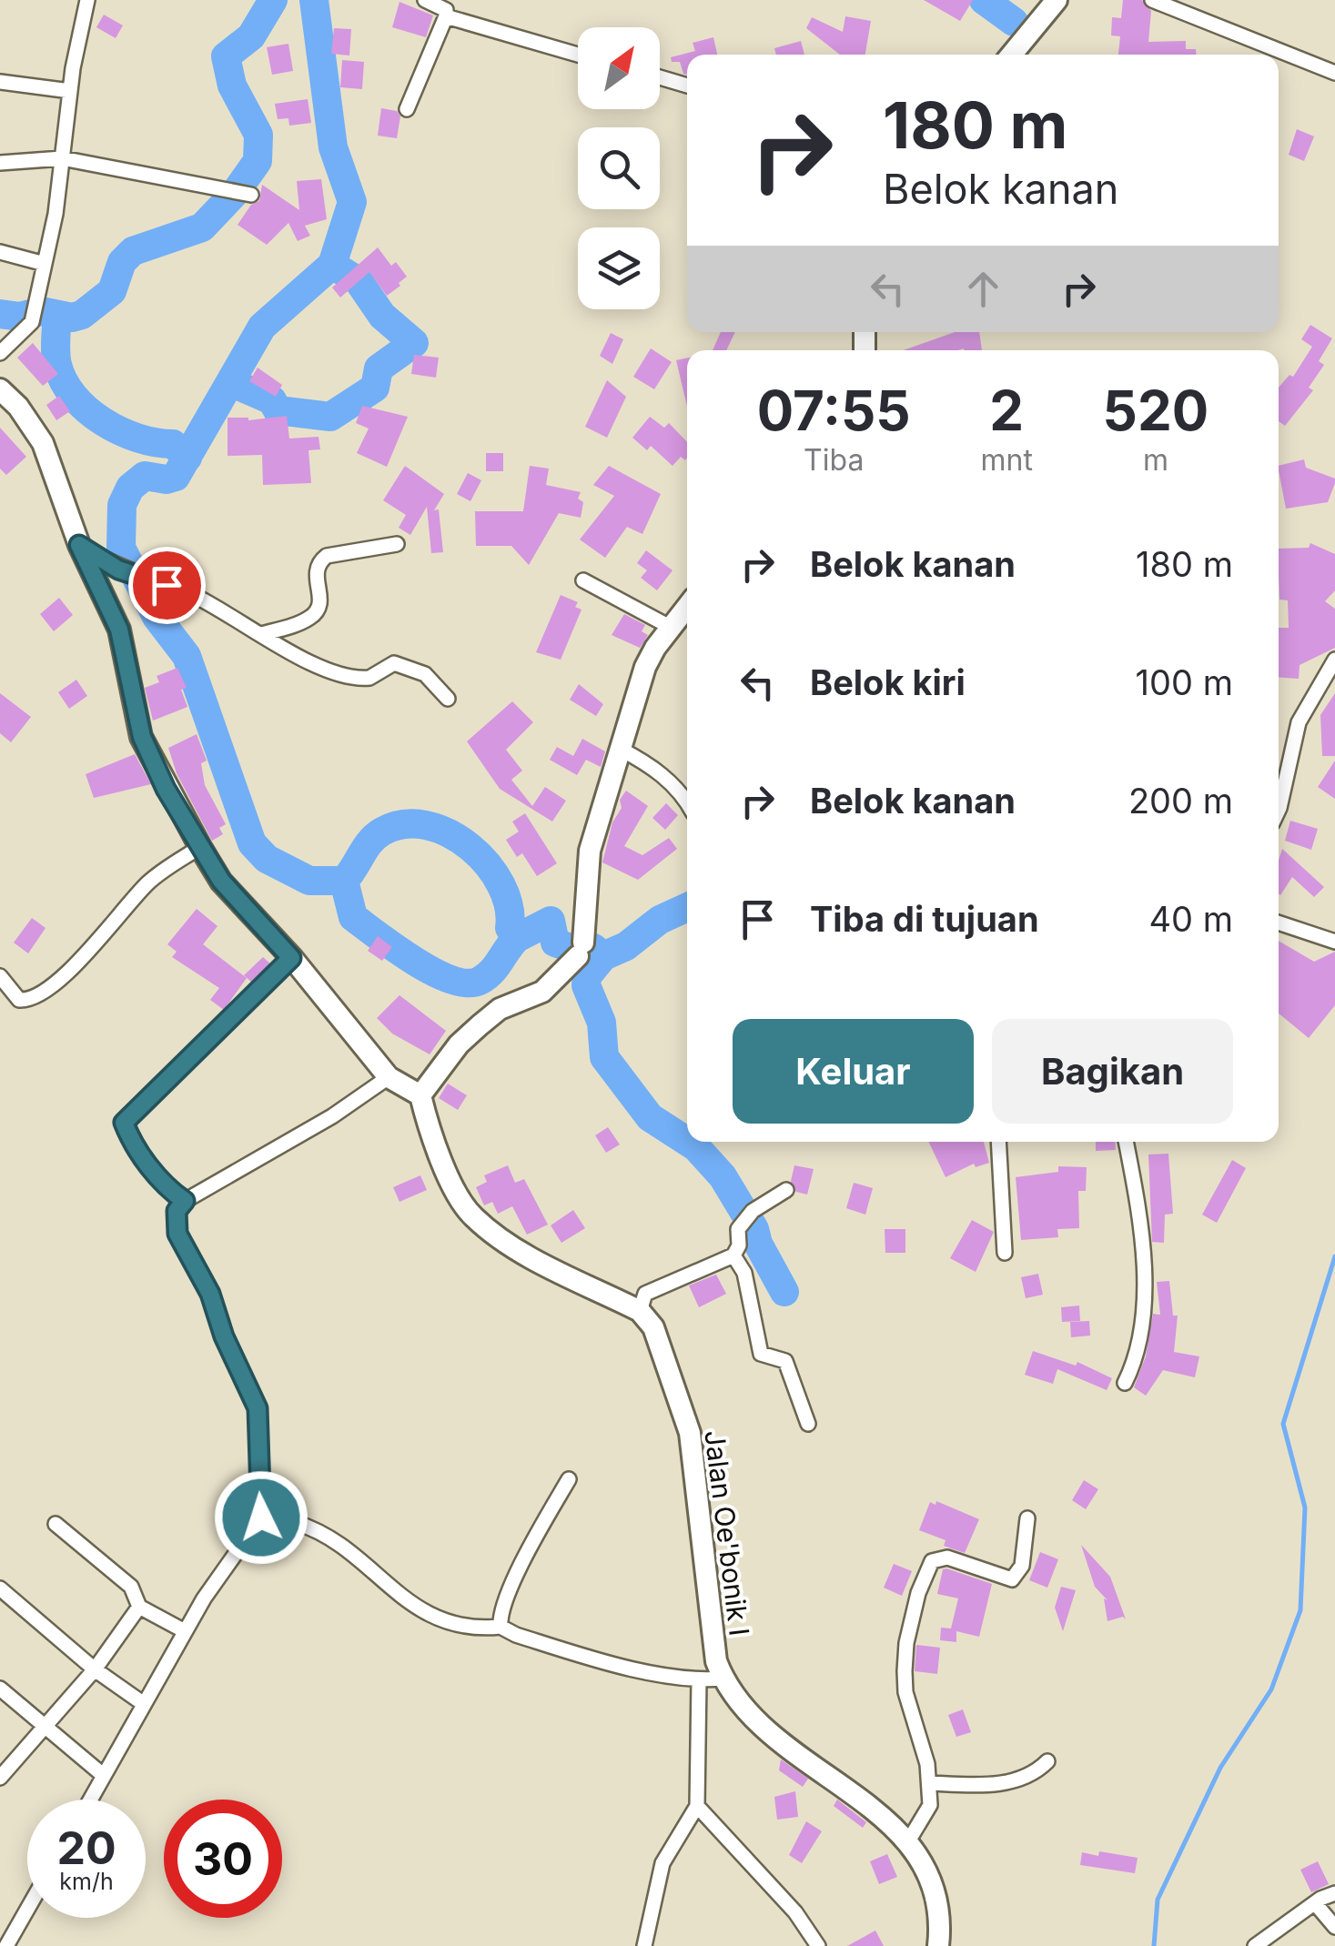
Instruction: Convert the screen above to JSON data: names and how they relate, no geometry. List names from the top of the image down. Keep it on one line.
{"streets":{"street":["Jalan Oe'bonik I"]},"north":"top right","page":{"turn":["180 m","Belok kanan"],"eta":["07:55","Tiba","2","mnt","520","m"],"list":[{"name":"Belok kanan","value":"180 m"},{"name":"Belok kiri","value":"100 m"},{"name":"Belok kanan","value":"200 m"},{"name":"Tiba di tujuan","value":"40 m"}],"buttons":["Keluar","Bagikan"],"speed":"20 km/h","limit":"30"}}
